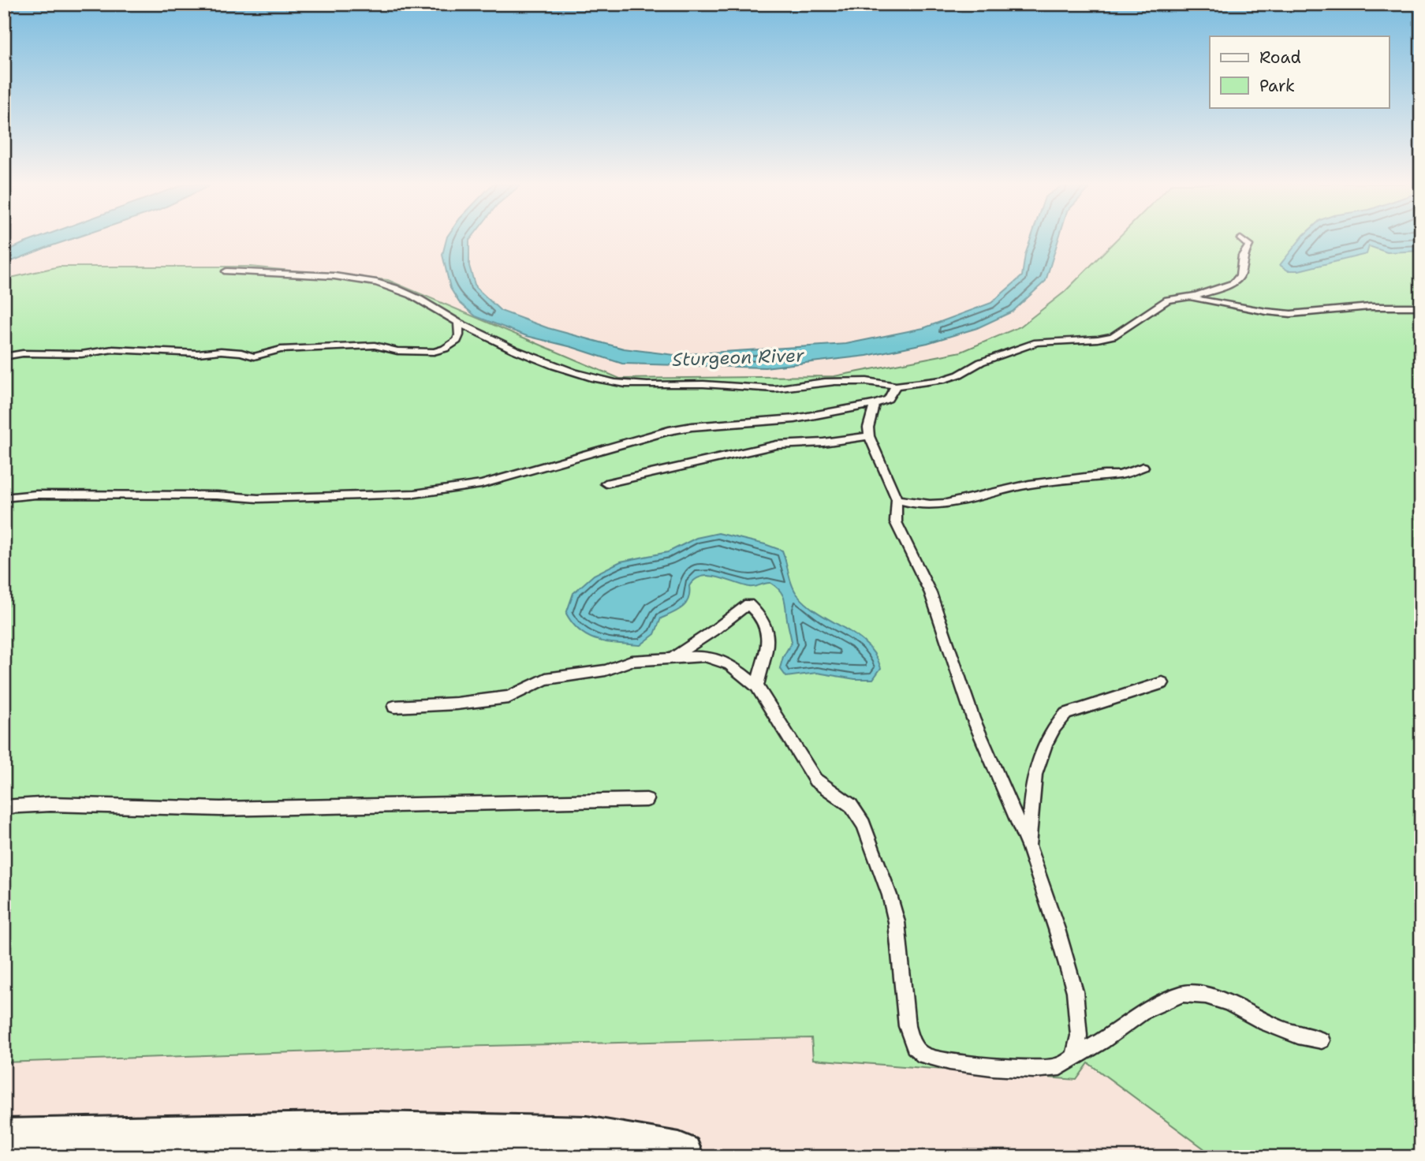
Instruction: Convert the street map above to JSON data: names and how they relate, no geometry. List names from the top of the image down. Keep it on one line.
{"water":["Sturgeon River"],"legend":["Road","Park"]}
